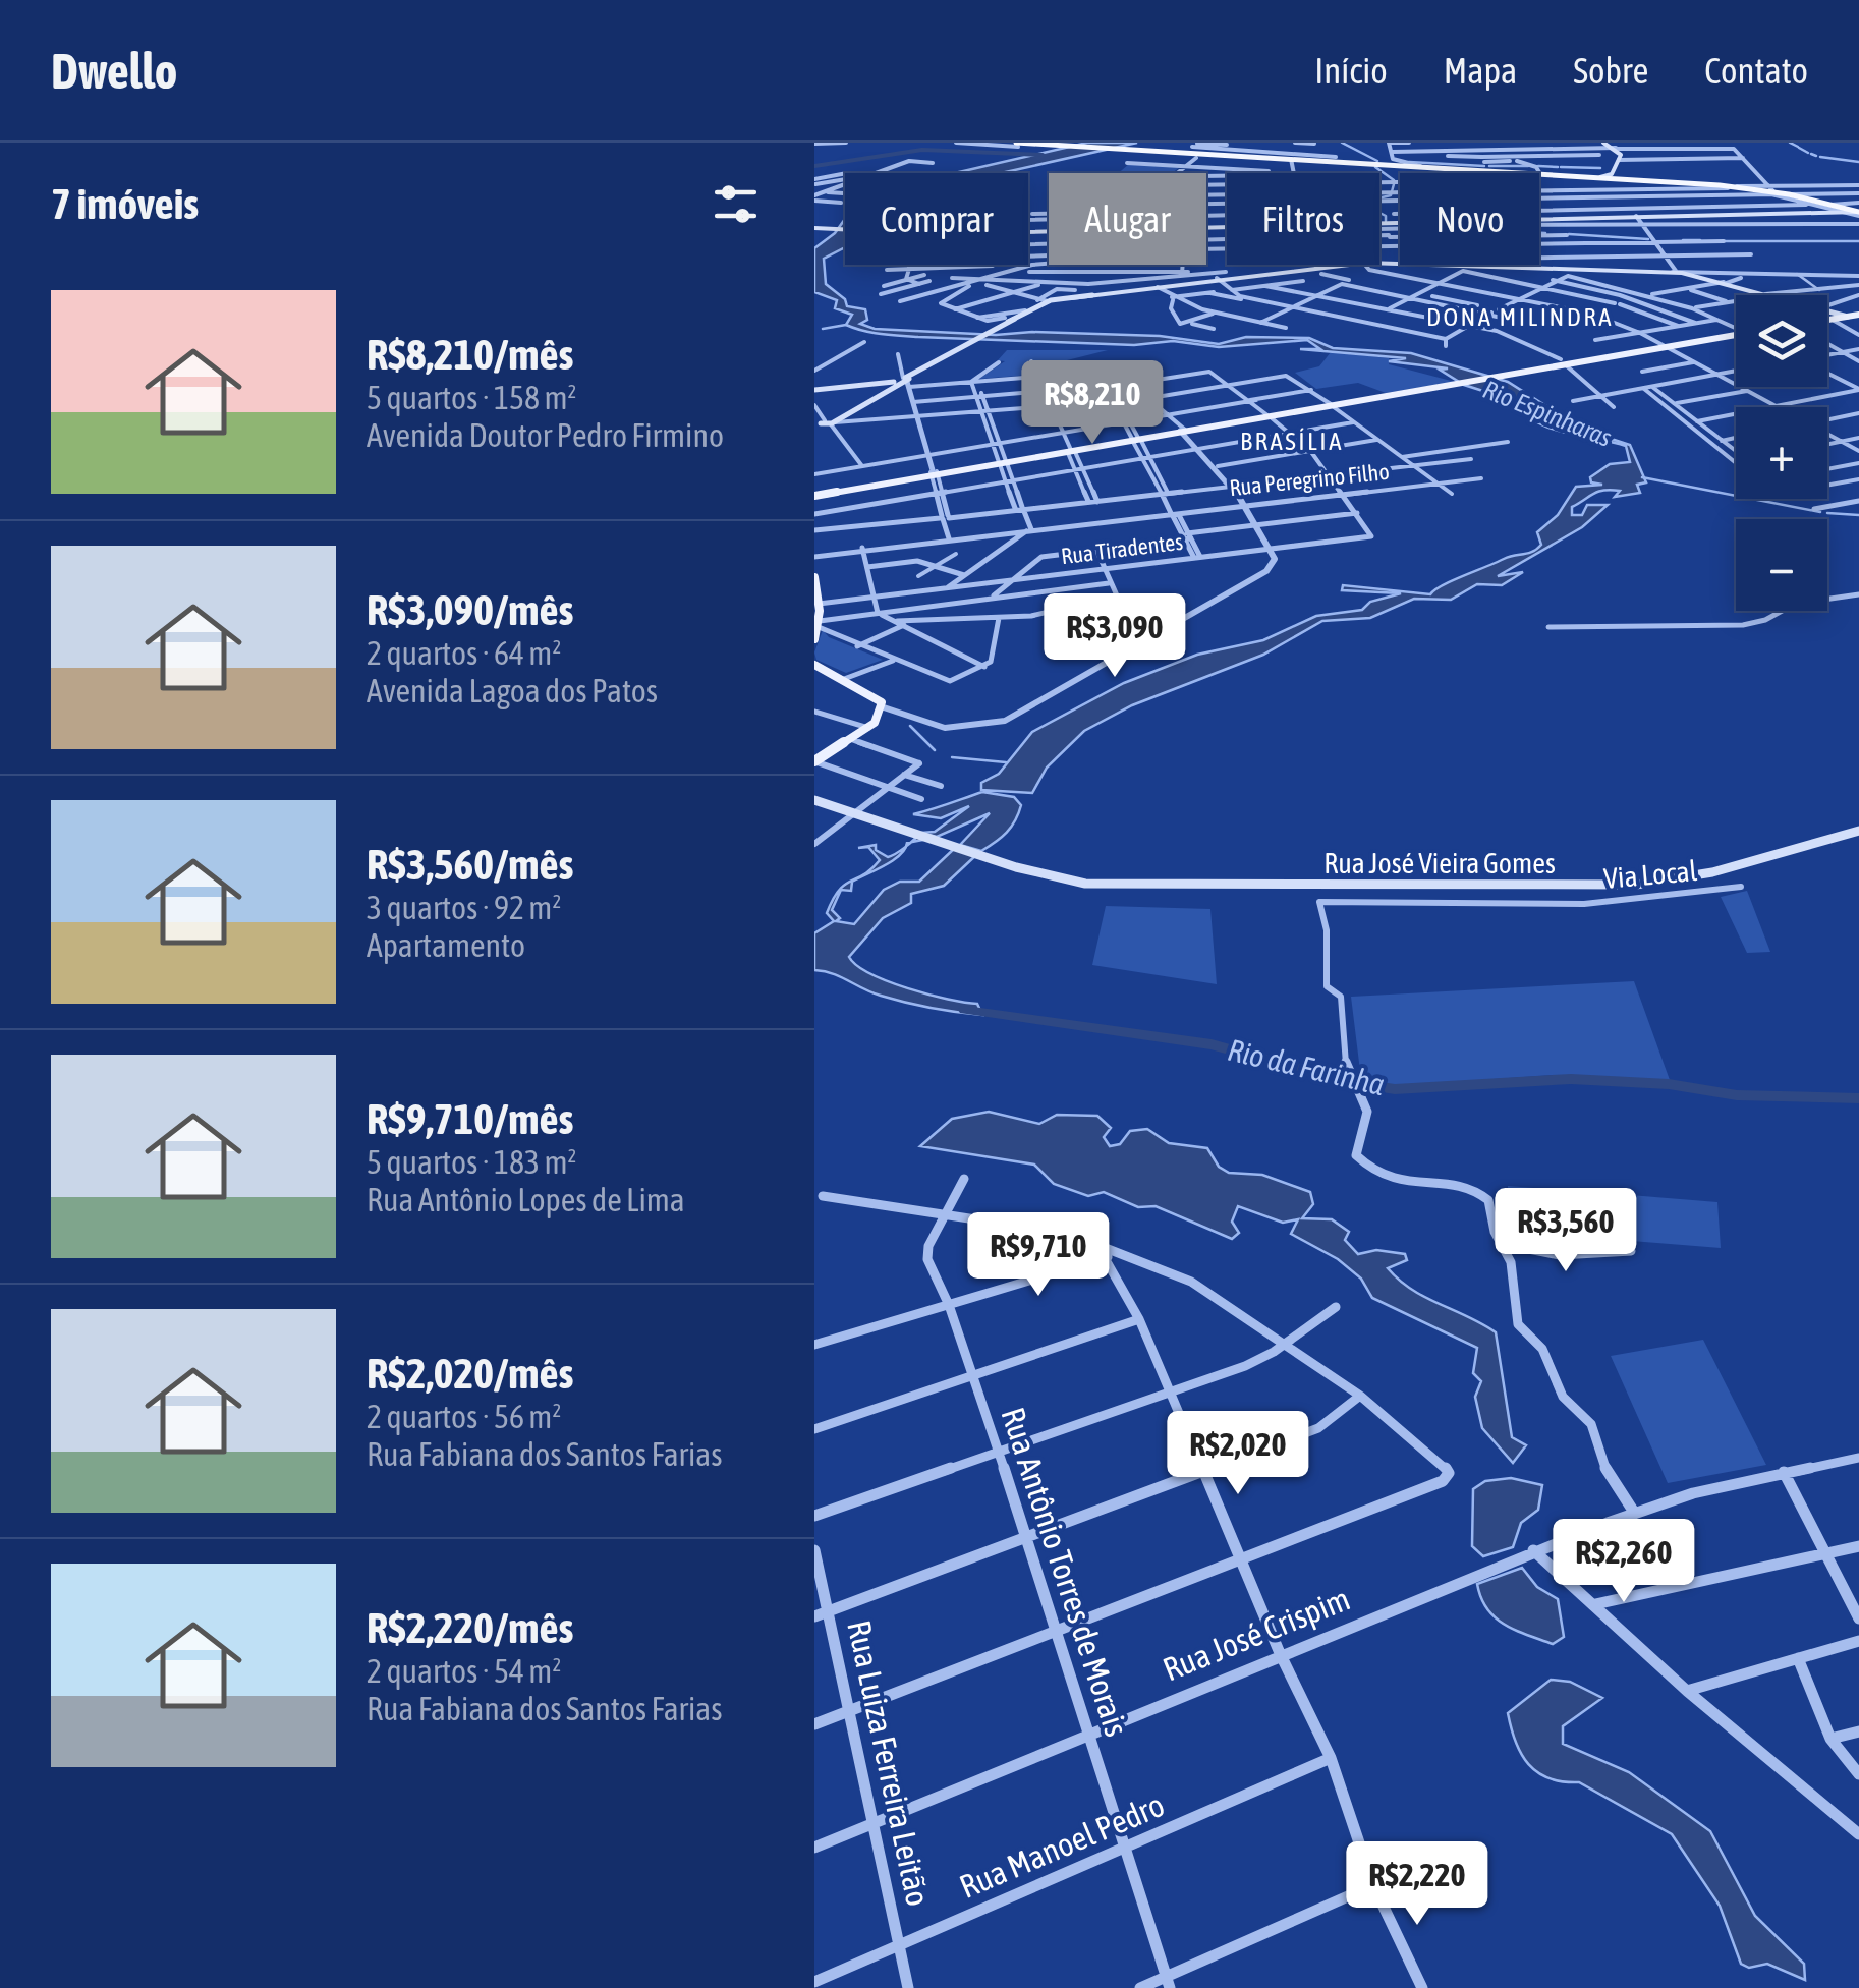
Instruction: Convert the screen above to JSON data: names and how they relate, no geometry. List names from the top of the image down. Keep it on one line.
{"streets":{"main road":["Rua José Vieira Gomes"],"street":["Rua Peregrino Filho","Rua Tiradentes","Via Local","Rua Antônio Torres de Morais","Rua José Crispim","Rua Luiza Ferreira Leitão","Rua Manoel Pedro"]},"crossings":[["Rua Antônio Torres de Morais","Rua José Crispim"],["Rua Antônio Torres de Morais","Rua Manoel Pedro"],["Rua José Crispim","Rua Luiza Ferreira Leitão"],["Rua Luiza Ferreira Leitão","Rua Manoel Pedro"]],"districts":["DONA MILINDRA","BRASÍLIA"],"water":["Rio Espinharas","Rio da Farinha"],"page":{"header":"Dwello","nav":["Início","Mapa","Sobre","Contato"],"heading":"7 imóveis","chip":["Comprar","Alugar","Filtros","Novo"],"list":[{"name":"R$8,210/mês","note":"5 quartos · 158 m² · Avenida Doutor Pedro Firmino"},{"name":"R$3,090/mês","note":"2 quartos · 64 m² · Avenida Lagoa dos Patos"},{"name":"R$3,560/mês","note":"3 quartos · 92 m² · Apartamento"},{"name":"R$9,710/mês","note":"5 quartos · 183 m² · Rua Antônio Lopes de Lima"},{"name":"R$2,020/mês","note":"2 quartos · 56 m² · Rua Fabiana dos Santos Farias"},{"name":"R$2,220/mês","note":"2 quartos · 54 m² · Rua Fabiana dos Santos Farias"}],"map_buttons":["+","−"],"price":["R$8,210","R$3,090","R$3,560","R$9,710","R$2,020","R$2,260","R$2,220"]}}
